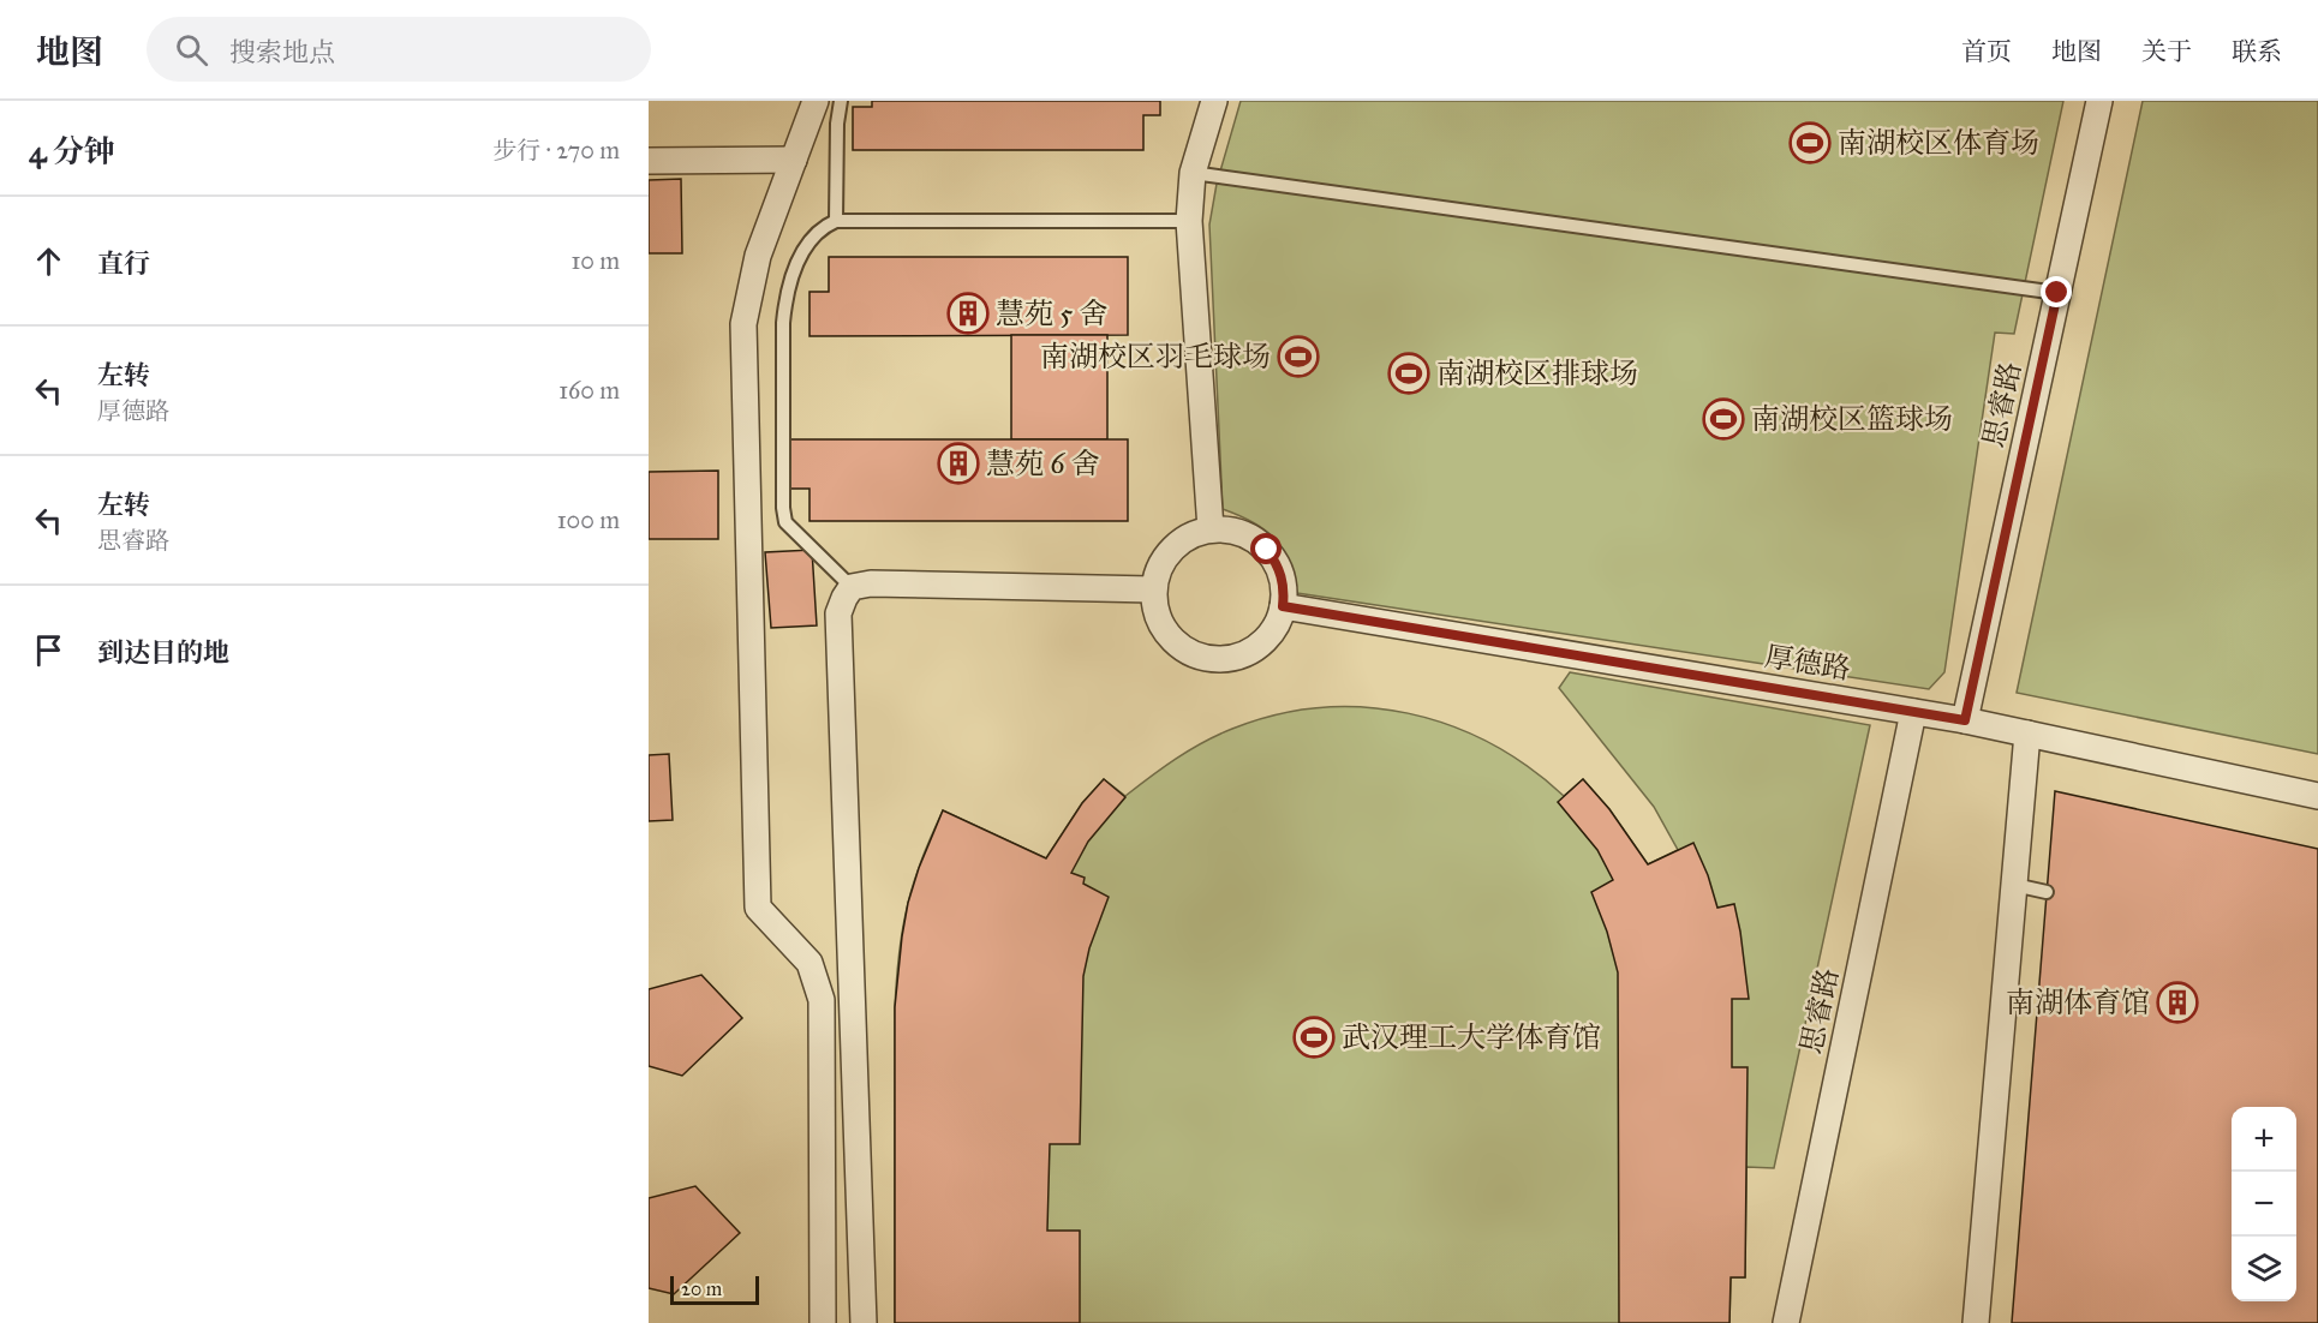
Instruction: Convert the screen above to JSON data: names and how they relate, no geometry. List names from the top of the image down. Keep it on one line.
{"streets":{"street":["思睿路","厚德路"]},"crossings":[["思睿路","厚德路"]],"places":{"sports":["南湖校区体育场","南湖校区羽毛球场","南湖校区排球场","南湖校区篮球场","武汉理工大学体育馆"],"building":["慧苑 5 舍","慧苑 6 舍","南湖体育馆"]},"scale_bar":"20 m","page":{"header":"地图","search":"搜索地点","nav":["首页","地图","关于","联系"],"heading":["4 分钟","步行 · 270 m"],"list":[["直行","10 m"],["左转","厚德路","160 m"],["左转","思睿路","100 m"],"到达目的地"],"map_buttons":["+","−"],"scale":"20 m"}}
